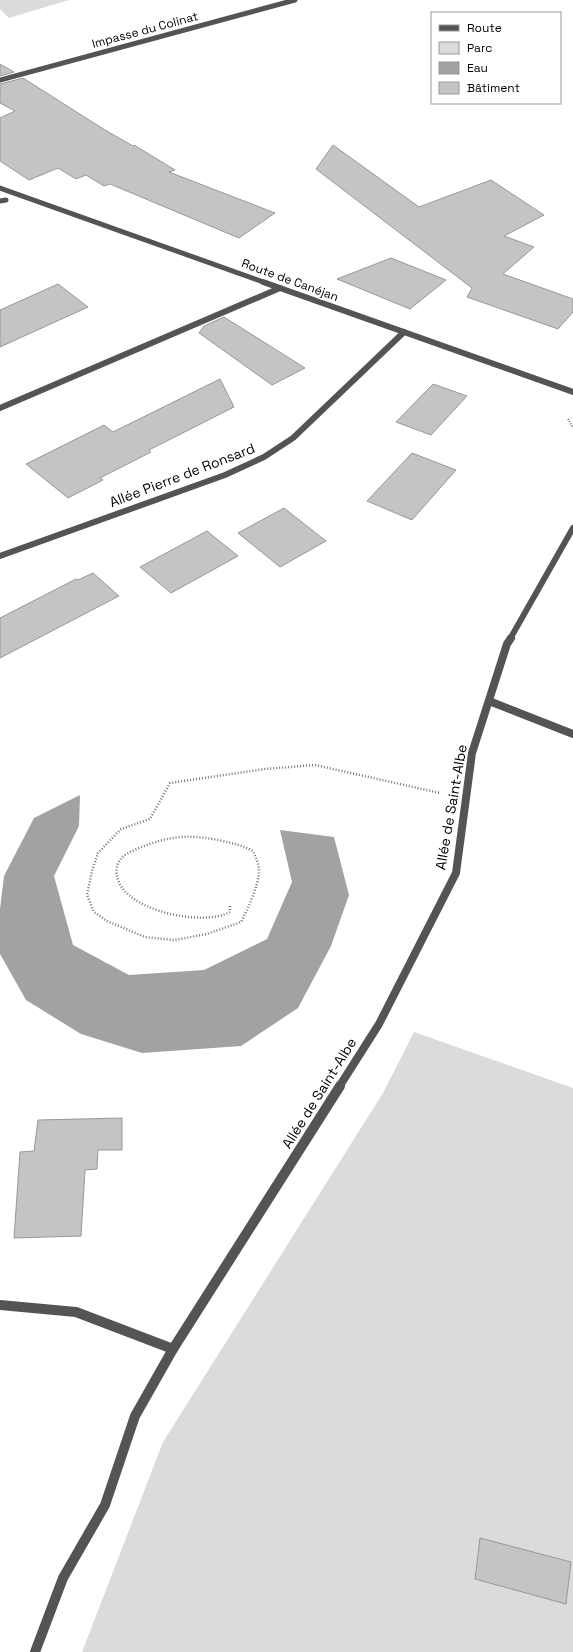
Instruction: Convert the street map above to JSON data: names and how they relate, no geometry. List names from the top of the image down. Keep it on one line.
{"streets":{"street":["Impasse du Colinat","Route de Canéjan","Allée Pierre de Ronsard","Allée de Saint-Albe"]},"crossings":[["Route de Canéjan","Allée Pierre de Ronsard"]],"legend":["Route","Parc","Eau","Bâtiment"]}
